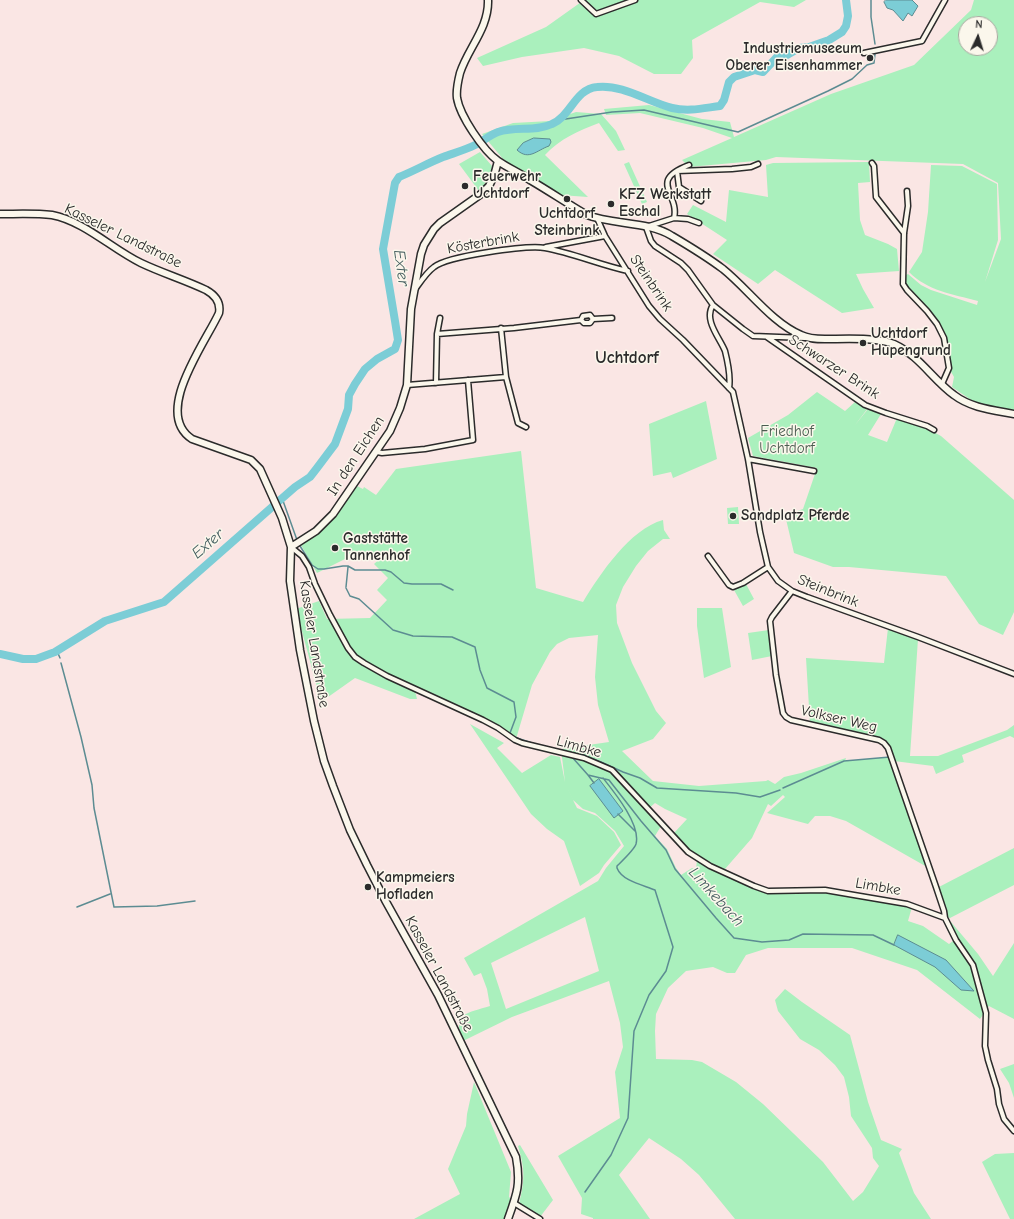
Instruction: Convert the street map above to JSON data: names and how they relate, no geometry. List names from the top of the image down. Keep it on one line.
{"streets":{"street":["Kasseler Landstraße","Kösterbrink","Steinbrink","Schwarzer Brink","In den Eichen","Volkser Weg","Limbke"]},"crossings":[["Kasseler Landstraße","In den Eichen"],["Kasseler Landstraße","Limbke"],["Kösterbrink","Steinbrink"],["Kösterbrink","In den Eichen"],["Steinbrink","Schwarzer Brink"],["Steinbrink","Volkser Weg"],["In den Eichen","Limbke"],["Volkser Weg","Limbke"]],"districts":["Uchtdorf"],"water":["Exter","Limkebach"],"parks":["Friedhof Uchtdorf"],"places":["Industriemuseeum Oberer Eisenhammer","Feuerwehr Uchtdorf","Uchtdorf Steinbrink","KFZ Werkstatt Eschal","Uchtdorf Hupengrund","Sandplatz Pferde","Gaststätte Tannenhof","Kampmeiers Hofladen"],"north":"top"}
